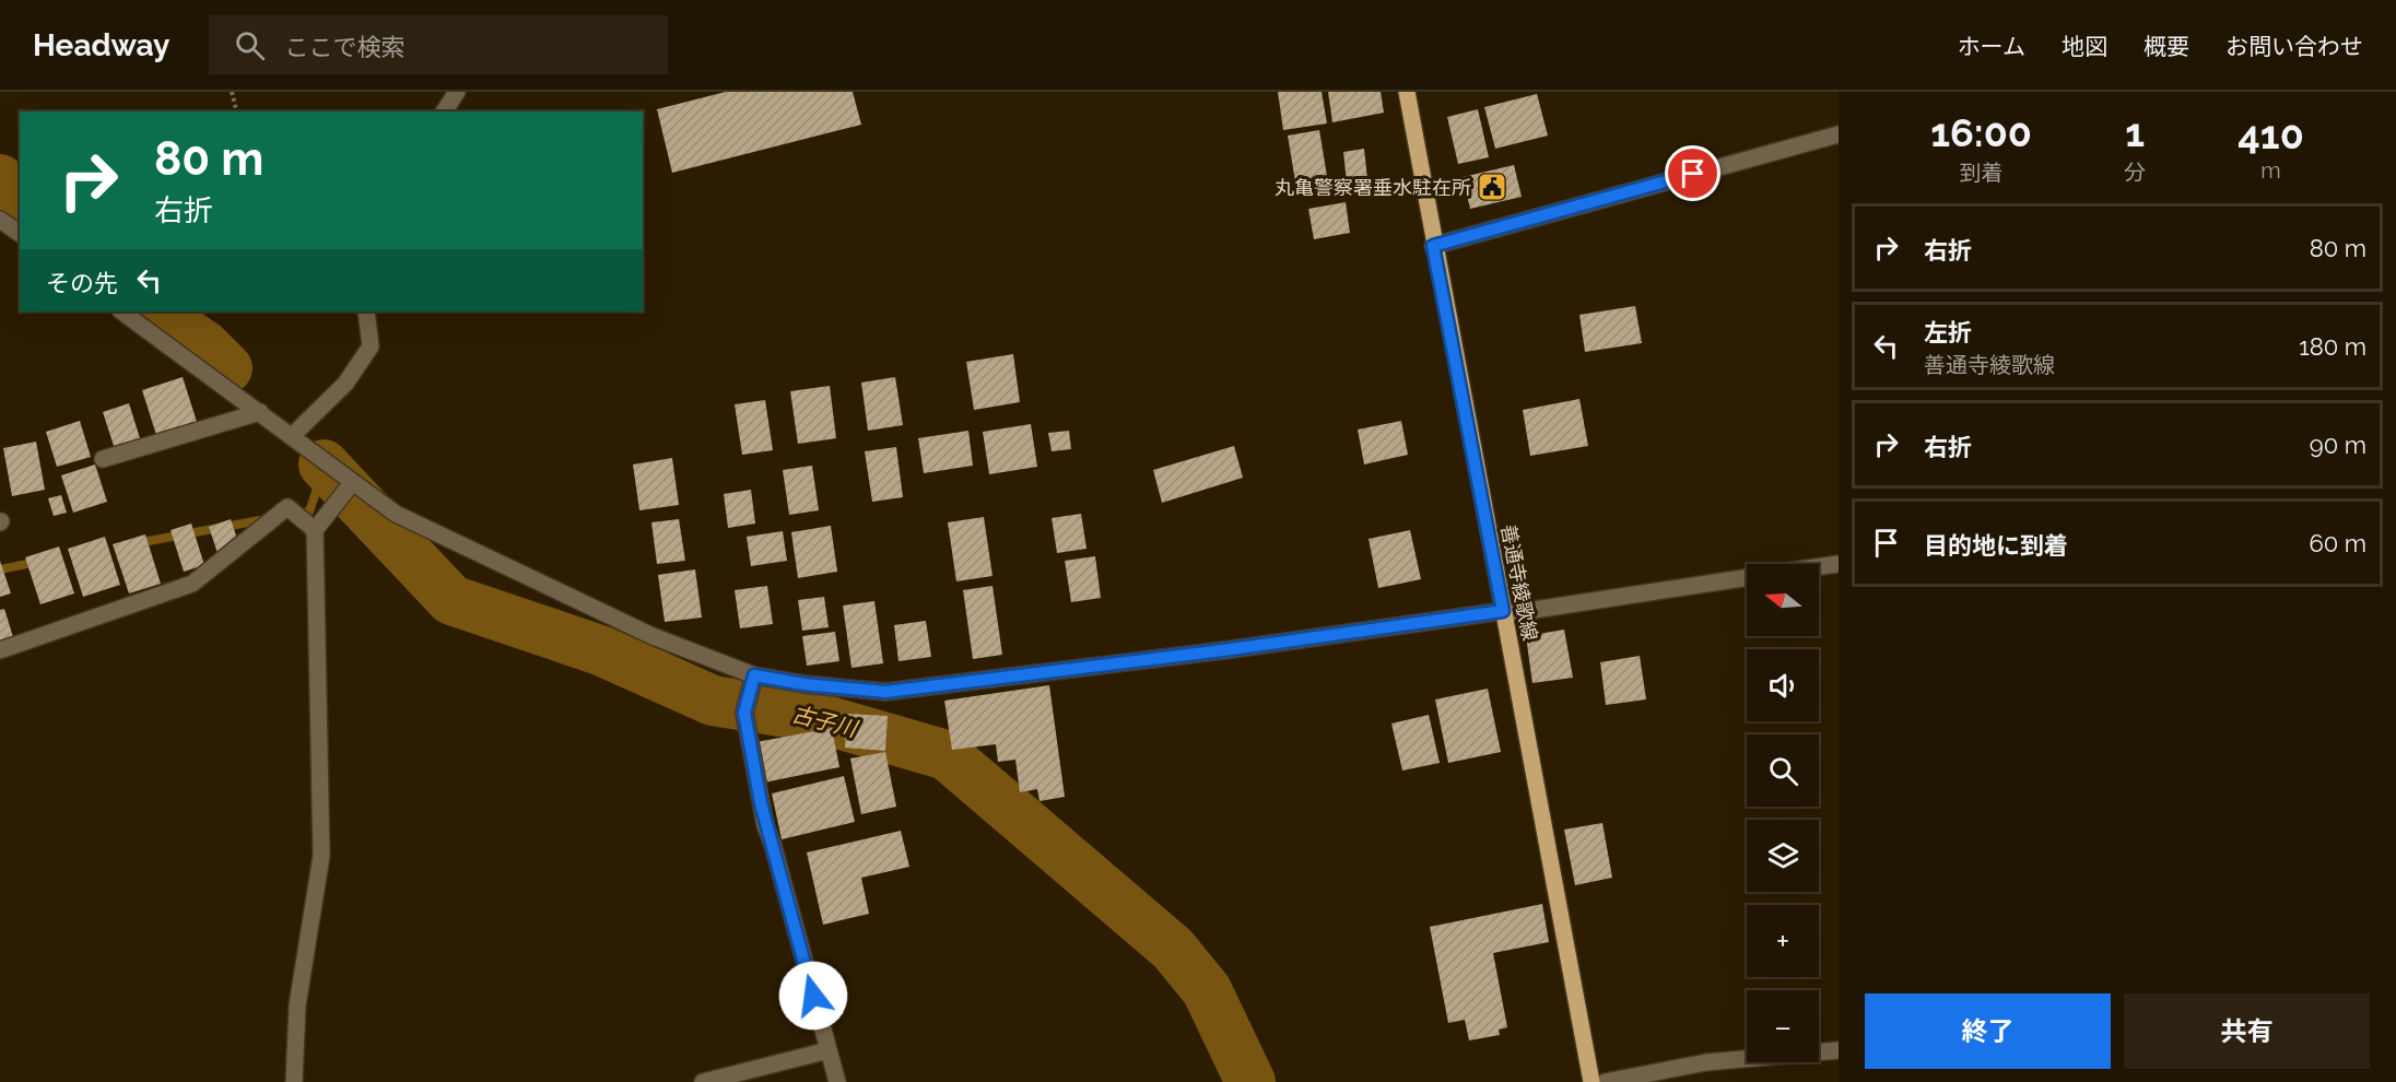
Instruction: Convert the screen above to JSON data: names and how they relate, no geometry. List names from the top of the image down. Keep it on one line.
{"streets":{"main road":["善通寺綾歌線"]},"water":["古子川"],"places":{"public building":["丸亀警察署垂水駐在所"]},"north":"left","page":{"header":"Headway","search":"ここで検索","nav":["ホーム","地図","概要","お問い合わせ"],"eta":["16:00","到着","1","分","410","m"],"turn":["80 m","右折"],"list":[{"name":"右折","value":"80 m"},{"name":"左折","note":"善通寺綾歌線","value":"180 m"},{"name":"右折","value":"90 m"},{"name":"目的地に到着","value":"60 m"}],"then":"その先","map_buttons":["+","−"],"buttons":["終了","共有"]}}
